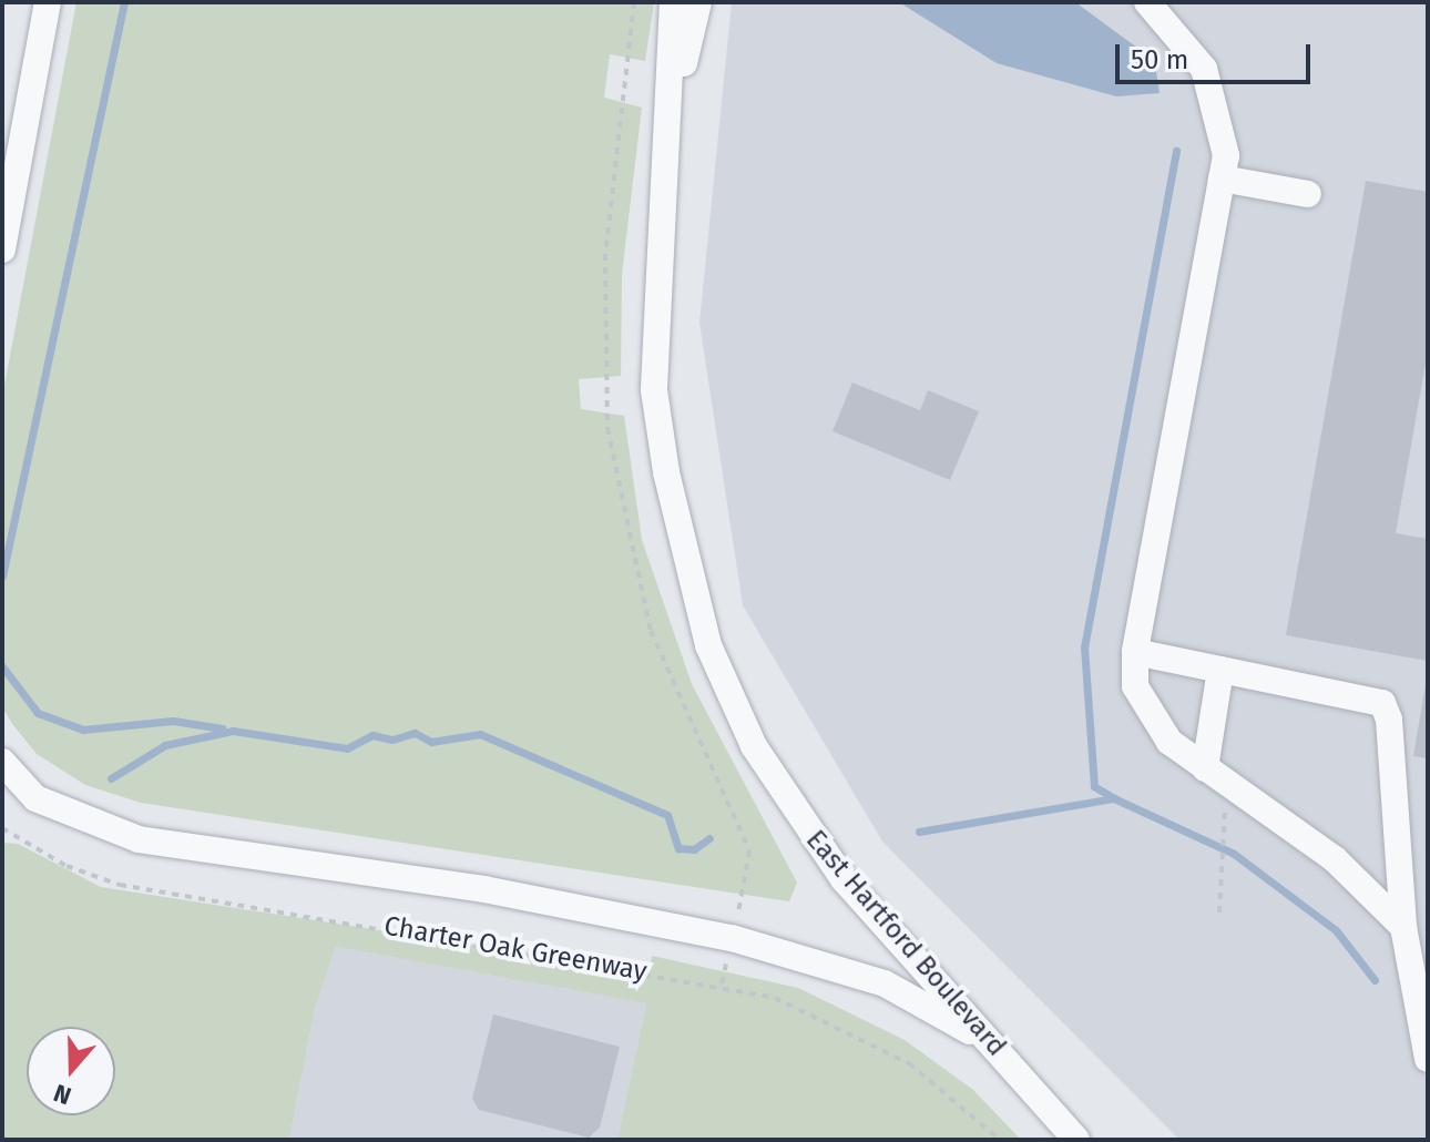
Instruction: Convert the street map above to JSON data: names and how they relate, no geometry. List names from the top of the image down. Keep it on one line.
{"streets":{"street":["East Hartford Boulevard"],"path":["Charter Oak Greenway"]},"scale_bar":"50 m","north":"bottom"}
